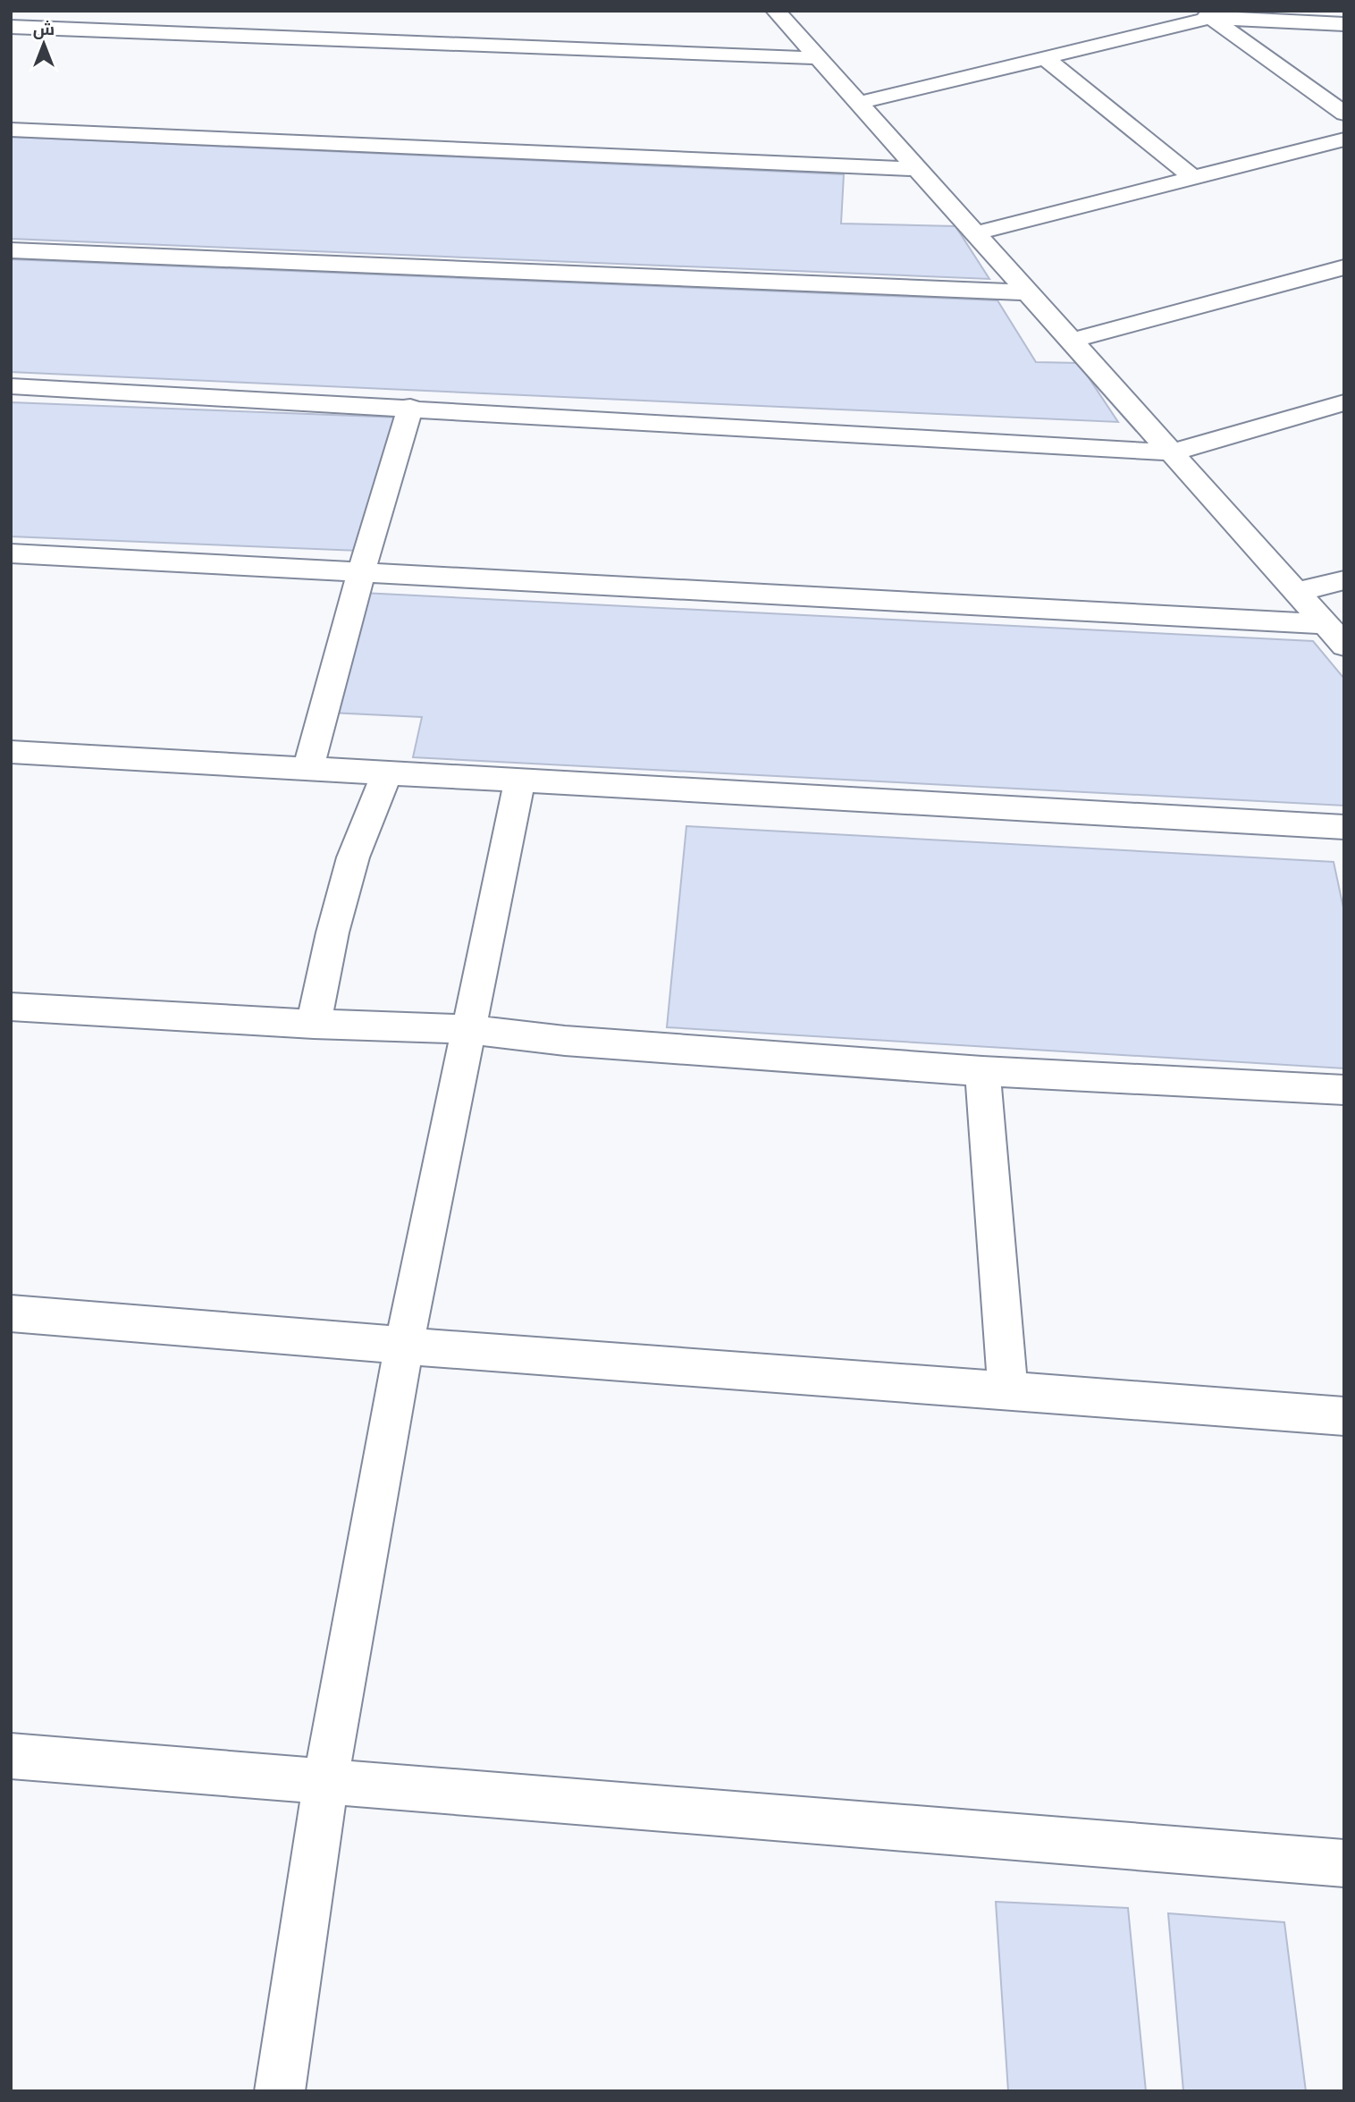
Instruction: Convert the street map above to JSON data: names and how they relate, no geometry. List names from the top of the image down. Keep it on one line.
{"north":"top"}
